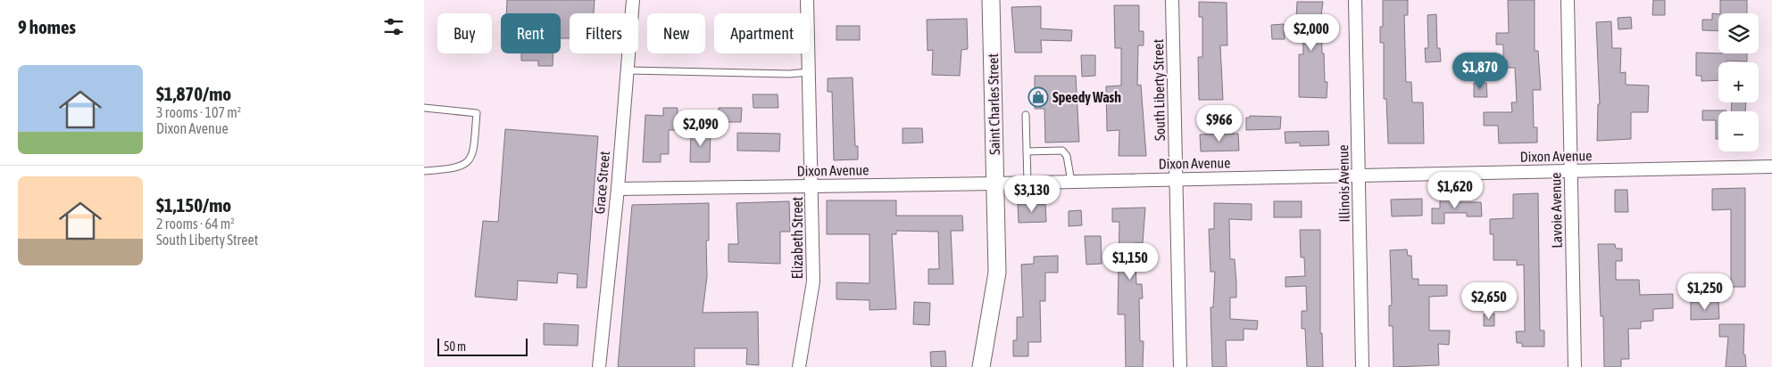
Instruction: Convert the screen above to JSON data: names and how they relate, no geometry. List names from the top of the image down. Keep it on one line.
{"streets":{"main road":["Saint Charles Street"],"street":["South Liberty Street","Dixon Avenue","Grace Street","Illinois Avenue","Lavoie Avenue","Elizabeth Street"]},"crossings":[["South Liberty Street","Dixon Avenue"],["Saint Charles Street","Dixon Avenue"],["Dixon Avenue","Grace Street"],["Dixon Avenue","Illinois Avenue"],["Dixon Avenue","Lavoie Avenue"],["Dixon Avenue","Elizabeth Street"]],"places":{"shop":["Speedy Wash"]},"scale_bar":"50 m","page":{"heading":"9 homes","map_buttons":["+","−"],"chip":["Buy","Rent","Filters","New","Apartment"],"price":["$2,000","$1,870","$966","$2,090","$1,620","$3,130","$1,150","$1,250","$2,650"],"list":[{"name":"$1,870/mo","note":"3 rooms · 107 m² · Dixon Avenue"},{"name":"$1,150/mo","note":"2 rooms · 64 m² · South Liberty Street"}],"scale":"50 m"}}
